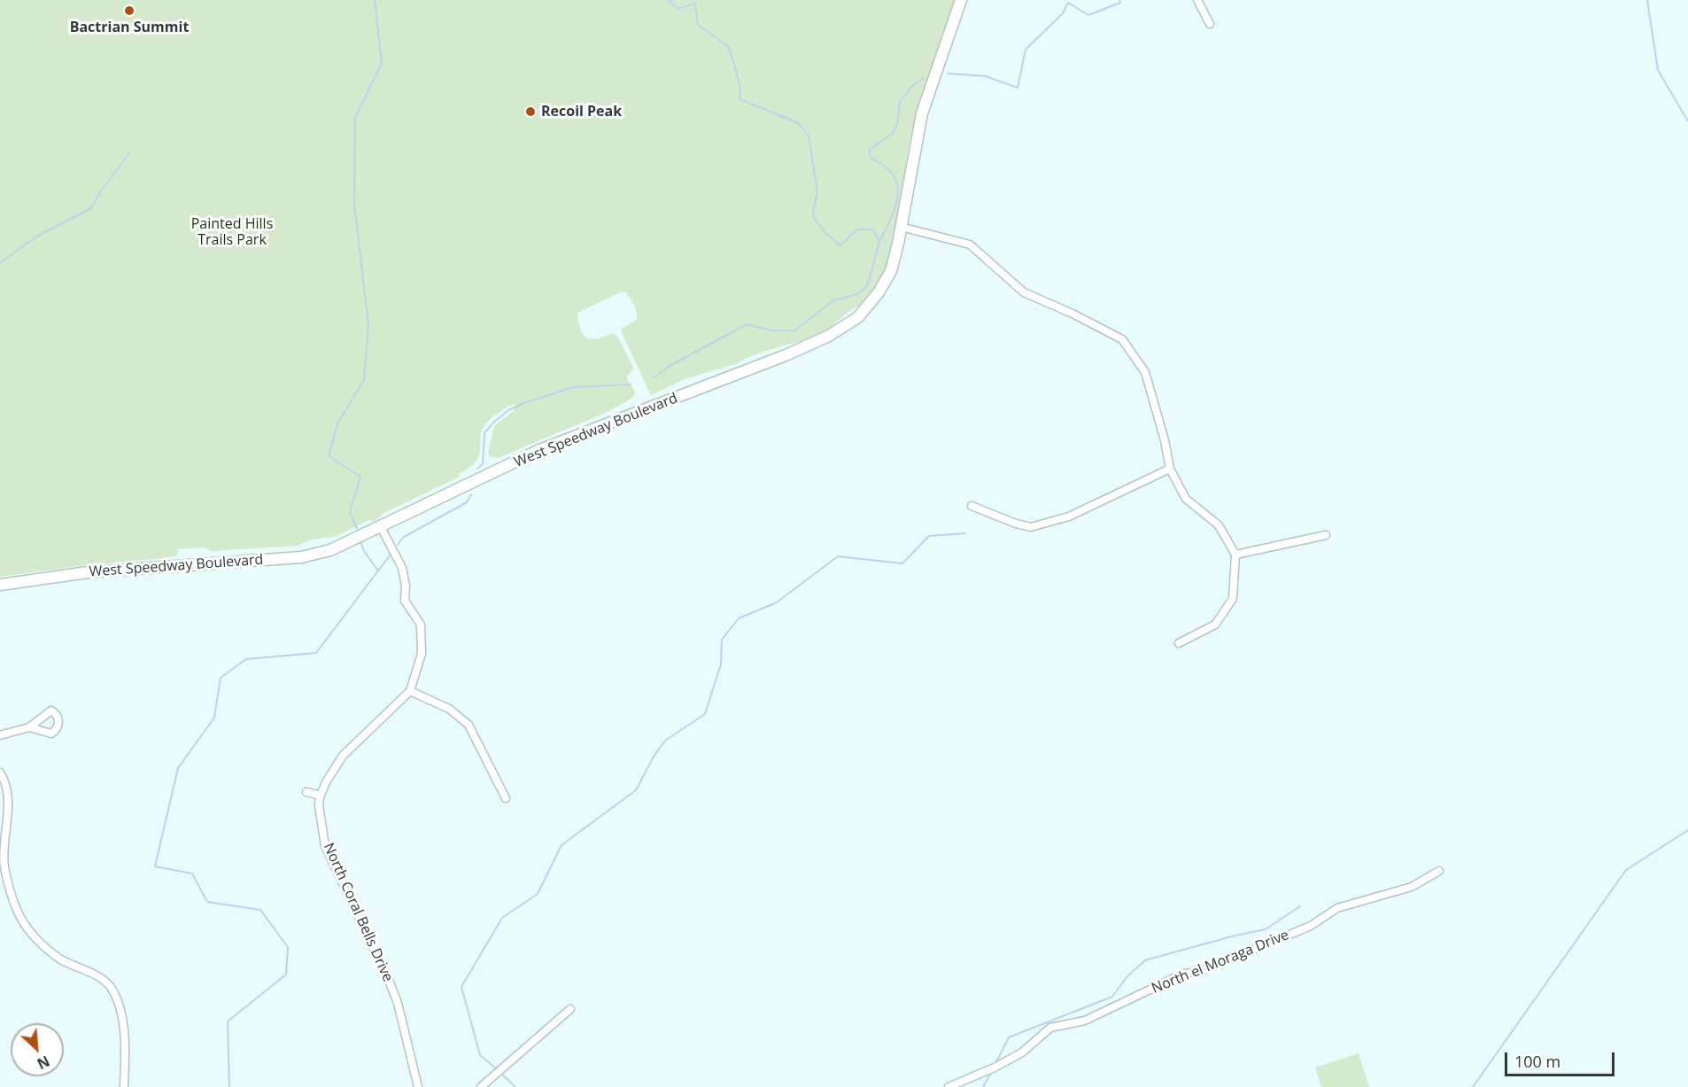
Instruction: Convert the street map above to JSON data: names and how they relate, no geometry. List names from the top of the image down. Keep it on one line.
{"streets":{"main road":["West Speedway Boulevard"],"street":["North Coral Bells Drive","North el Moraga Drive"]},"crossings":[["West Speedway Boulevard","North Coral Bells Drive"]],"parks":["Painted Hills Trails Park"],"places":["Bactrian Summit","Recoil Peak"],"scale_bar":"100 m","north":"bottom right"}
